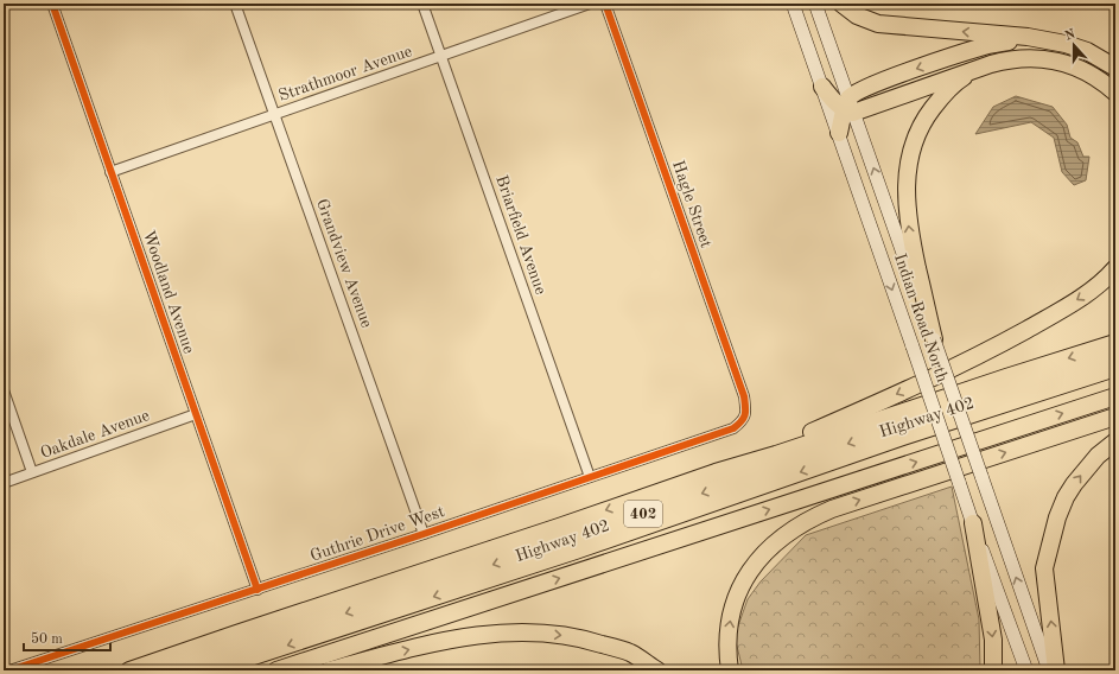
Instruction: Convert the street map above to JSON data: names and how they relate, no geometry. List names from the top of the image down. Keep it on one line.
{"streets":{"highway":["Highway 402","402"],"main road":["Indian Road North"],"street":["Strathmoor Avenue","Hagle Street","Briarfield Avenue","Grandview Avenue","Woodland Avenue","Oakdale Avenue","Guthrie Drive West"]},"crossings":[["Strathmoor Avenue","Briarfield Avenue"],["Strathmoor Avenue","Grandview Avenue"],["Strathmoor Avenue","Woodland Avenue"],["Hagle Street","Guthrie Drive West"],["Briarfield Avenue","Guthrie Drive West"],["Grandview Avenue","Guthrie Drive West"],["Woodland Avenue","Oakdale Avenue"],["Woodland Avenue","Guthrie Drive West"]],"scale_bar":"50 m","north":"top"}
